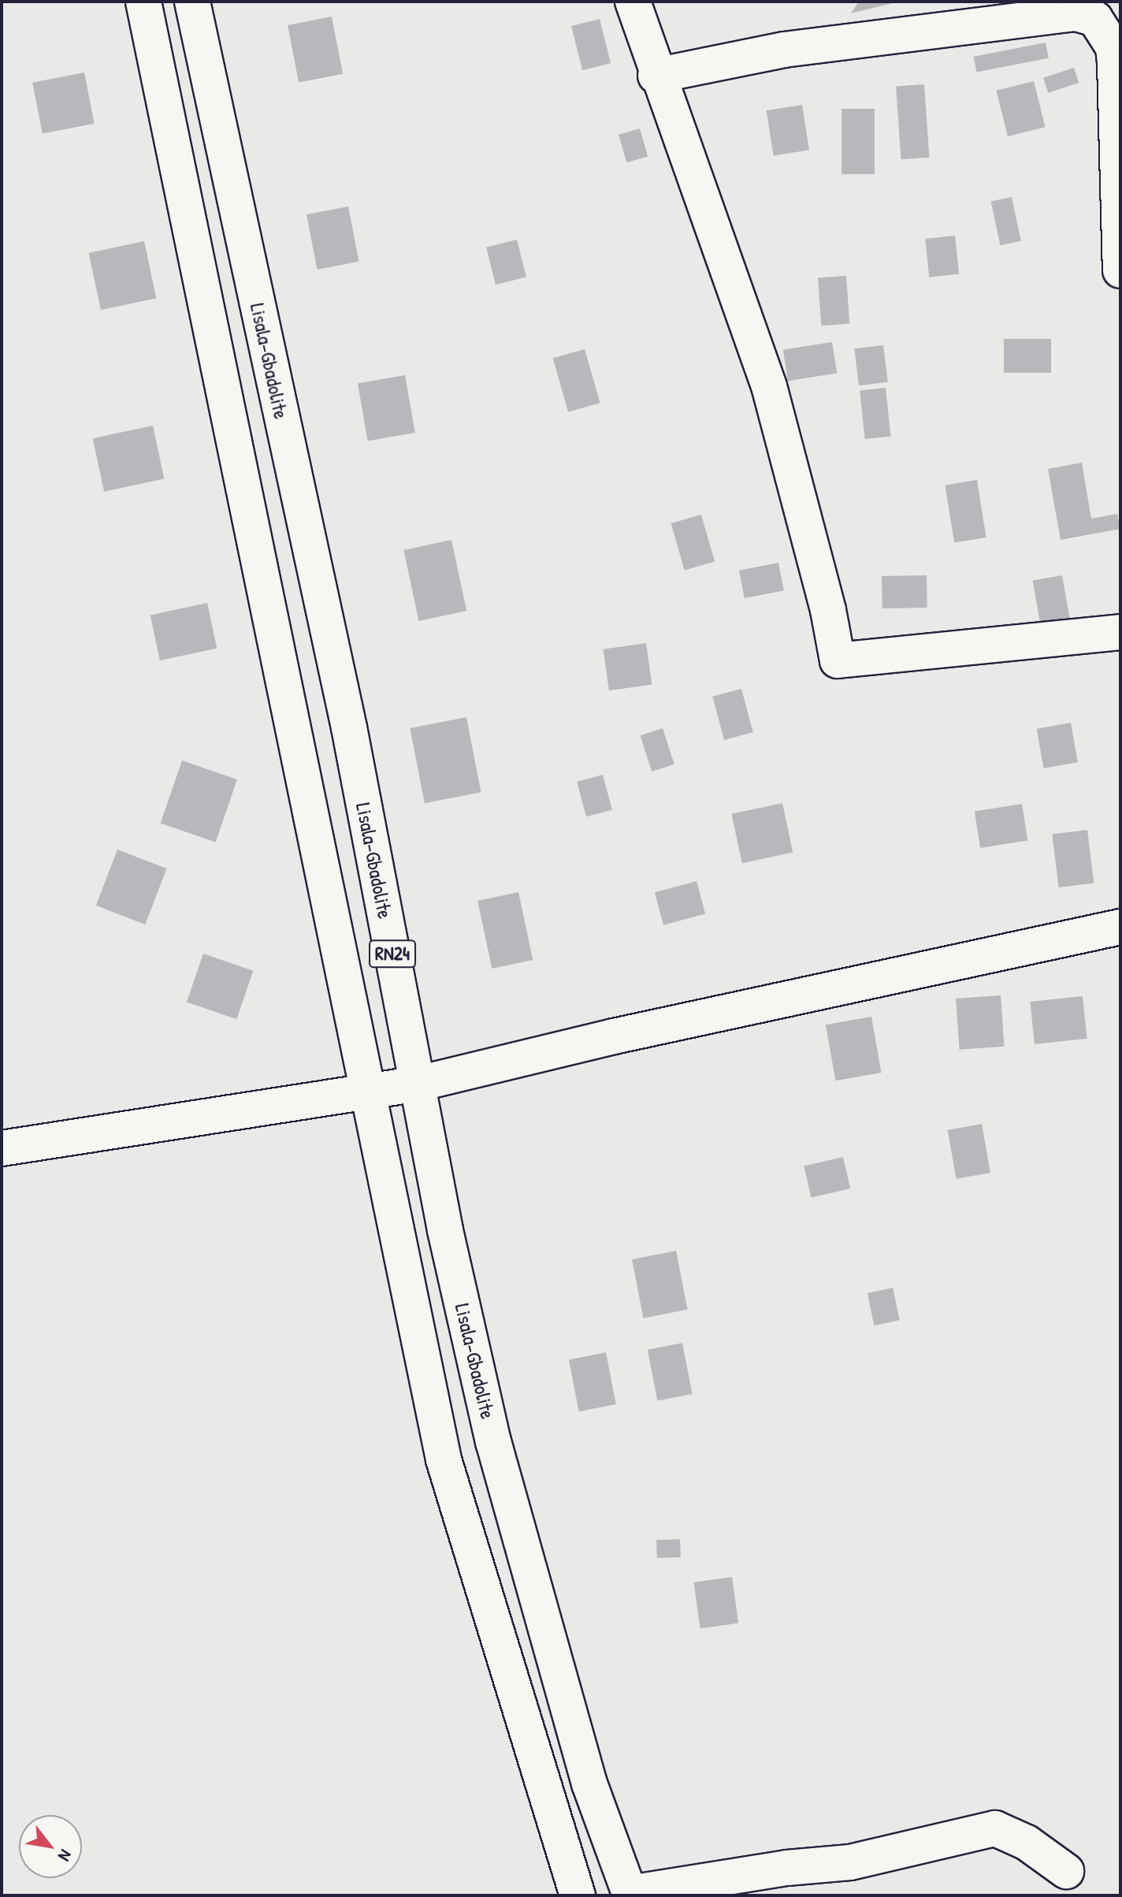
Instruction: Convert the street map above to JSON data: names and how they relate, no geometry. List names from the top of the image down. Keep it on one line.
{"streets":{"main road":["Lisala-Gbadolite","RN24"]},"north":"bottom right"}
